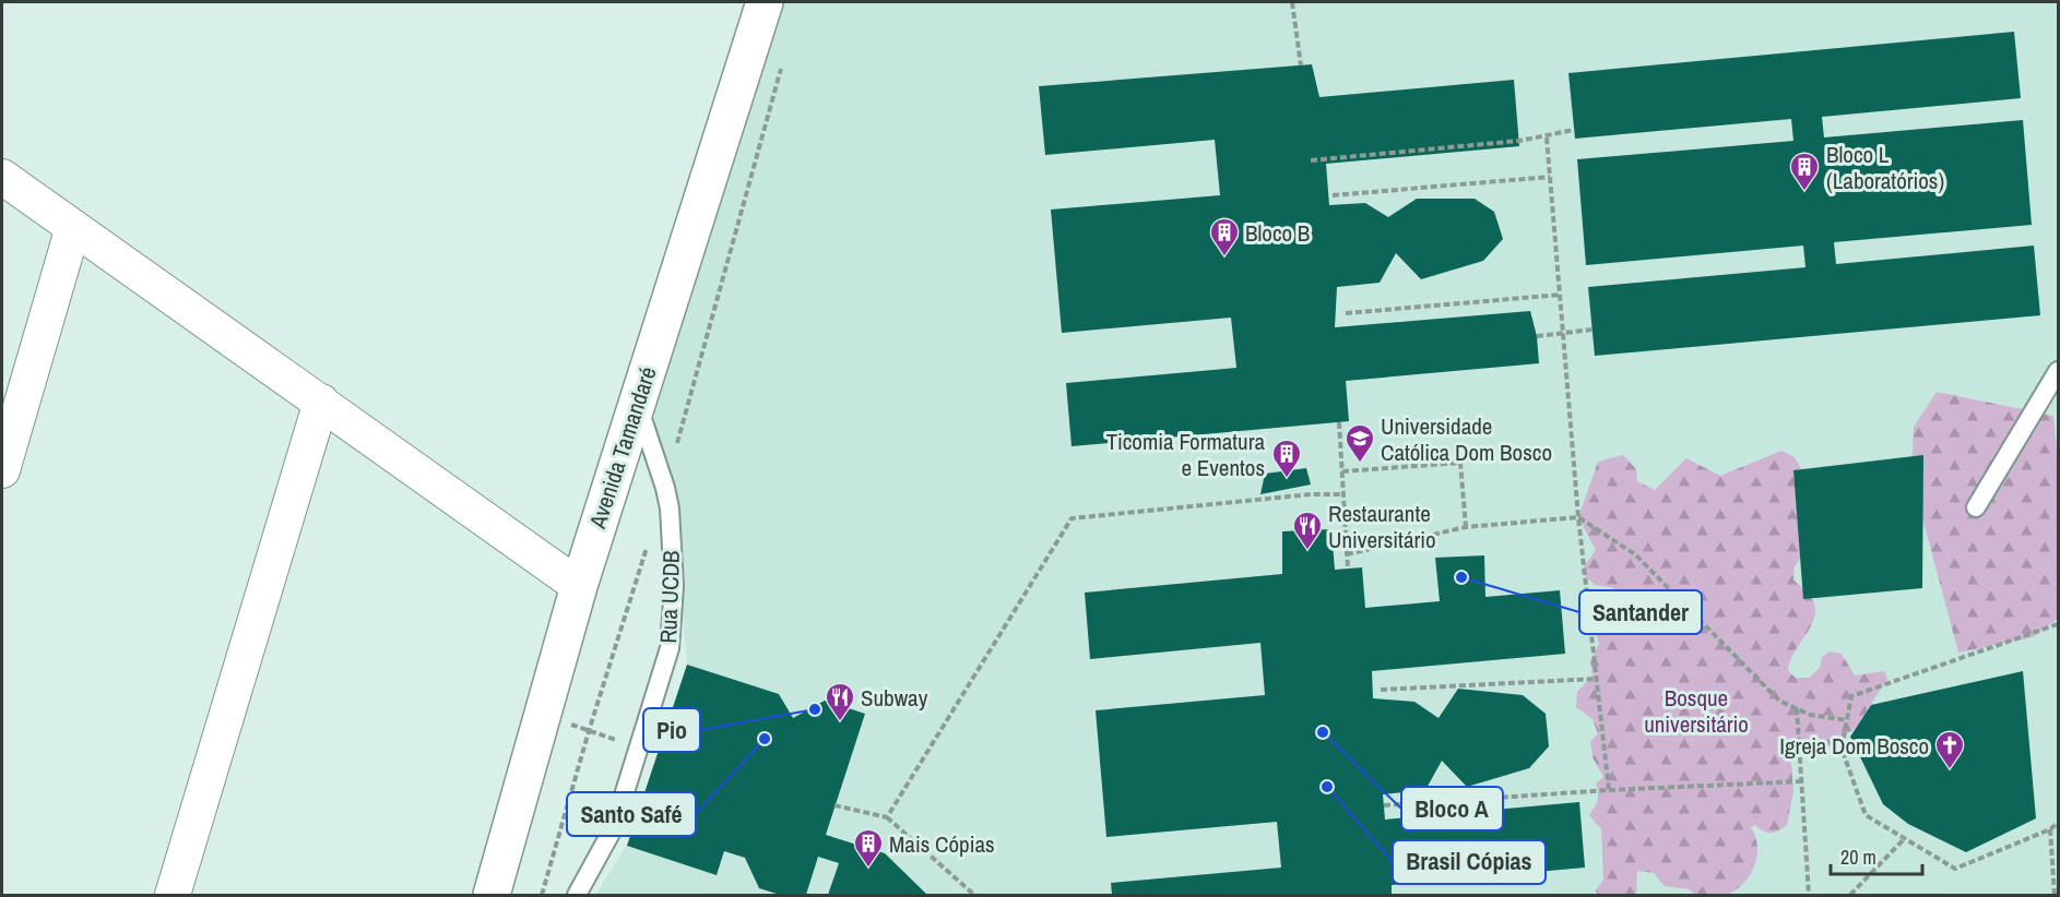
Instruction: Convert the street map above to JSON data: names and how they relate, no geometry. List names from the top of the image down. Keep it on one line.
{"streets":{"main road":["Avenida Tamandaré"],"lane":["Rua UCDB"]},"crossings":[["Avenida Tamandaré","Rua UCDB"]],"parks":["Bosque universitário"],"places":{"building":["Bloco L (Laboratórios)","Bloco B","Ticomia Formatura e Eventos","Mais Cópias"],"school or university":["Universidade Católica Dom Bosco"],"restaurant":["Restaurante Universitário","Subway"],"other":["Santander","Pio","Bloco A","Santo Safé","Brasil Cópias"],"church":["Igreja Dom Bosco"]},"scale_bar":"20 m"}
